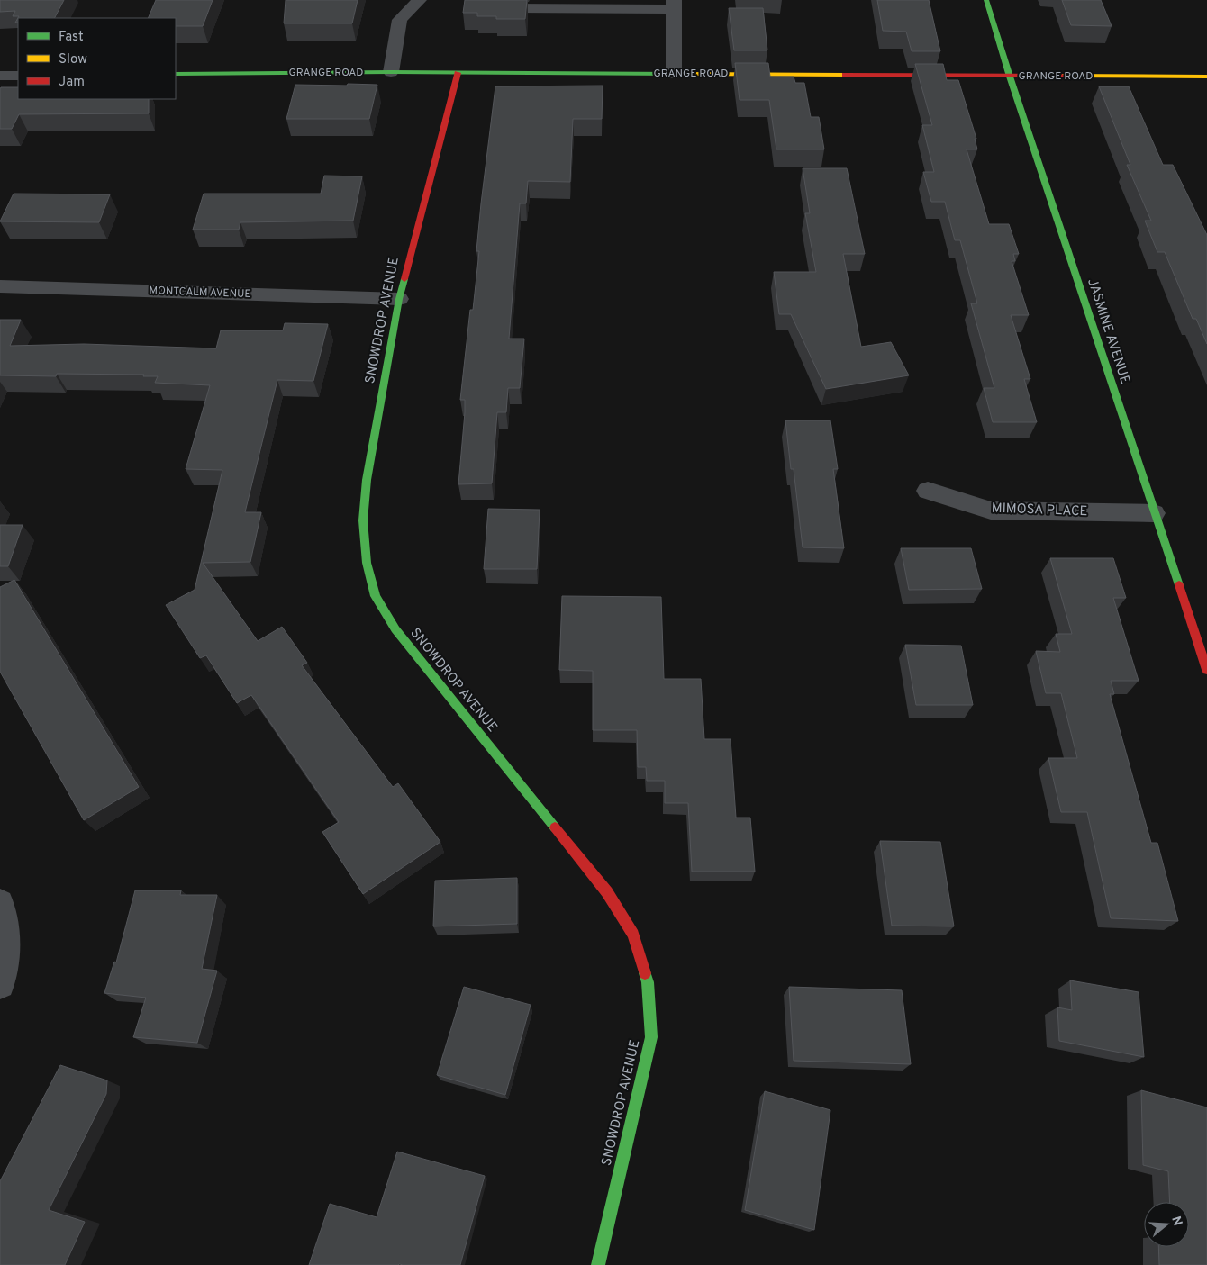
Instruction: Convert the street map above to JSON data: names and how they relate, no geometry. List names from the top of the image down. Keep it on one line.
{"streets":{"street":["GRANGE ROAD","MONTCALM AVENUE","SNOWDROP AVENUE","JASMINE AVENUE","MIMOSA PLACE"]},"crossings":[["GRANGE ROAD","SNOWDROP AVENUE"],["GRANGE ROAD","JASMINE AVENUE"],["MONTCALM AVENUE","SNOWDROP AVENUE"],["JASMINE AVENUE","MIMOSA PLACE"]],"legend":["Fast","Slow","Jam"],"north":"right"}
